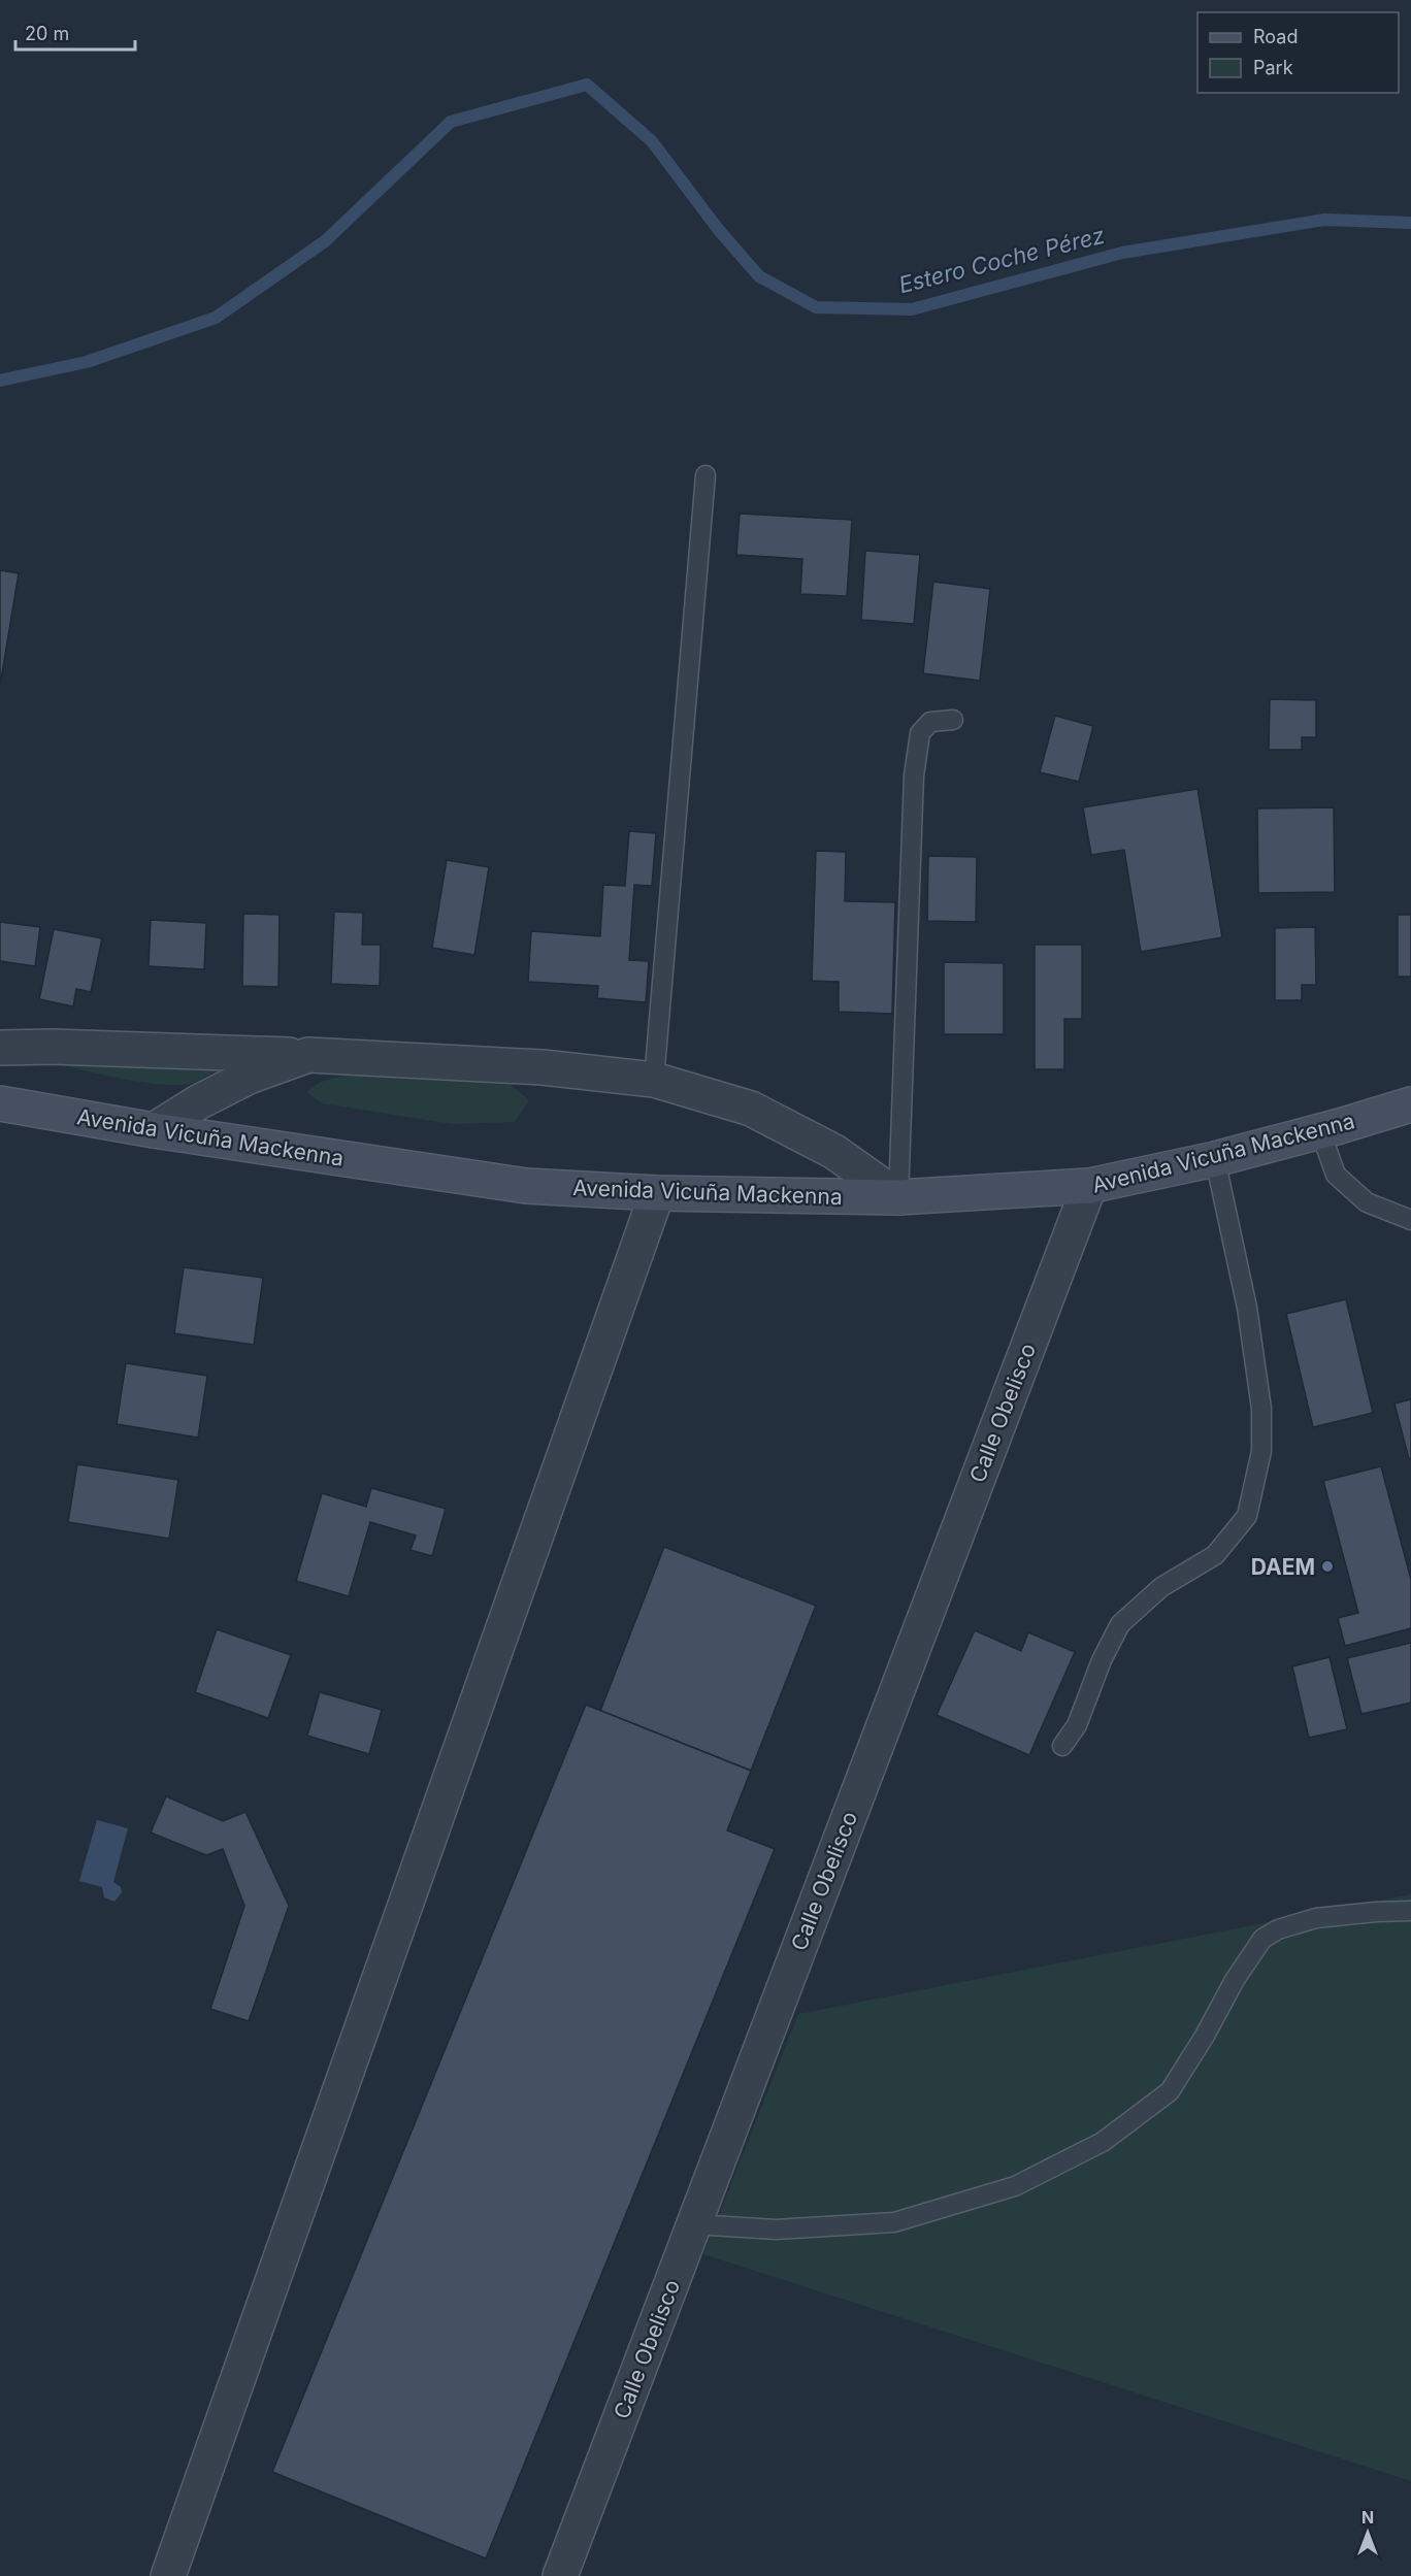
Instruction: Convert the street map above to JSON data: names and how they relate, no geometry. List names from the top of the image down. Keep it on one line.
{"streets":{"main road":["Avenida Vicuña Mackenna"],"street":["Calle Obelisco"]},"crossings":[["Avenida Vicuña Mackenna","Calle Obelisco"]],"water":["Estero Coche Pérez"],"places":["DAEM"],"legend":["Road","Park"],"scale_bar":"20 m","north":"top"}
